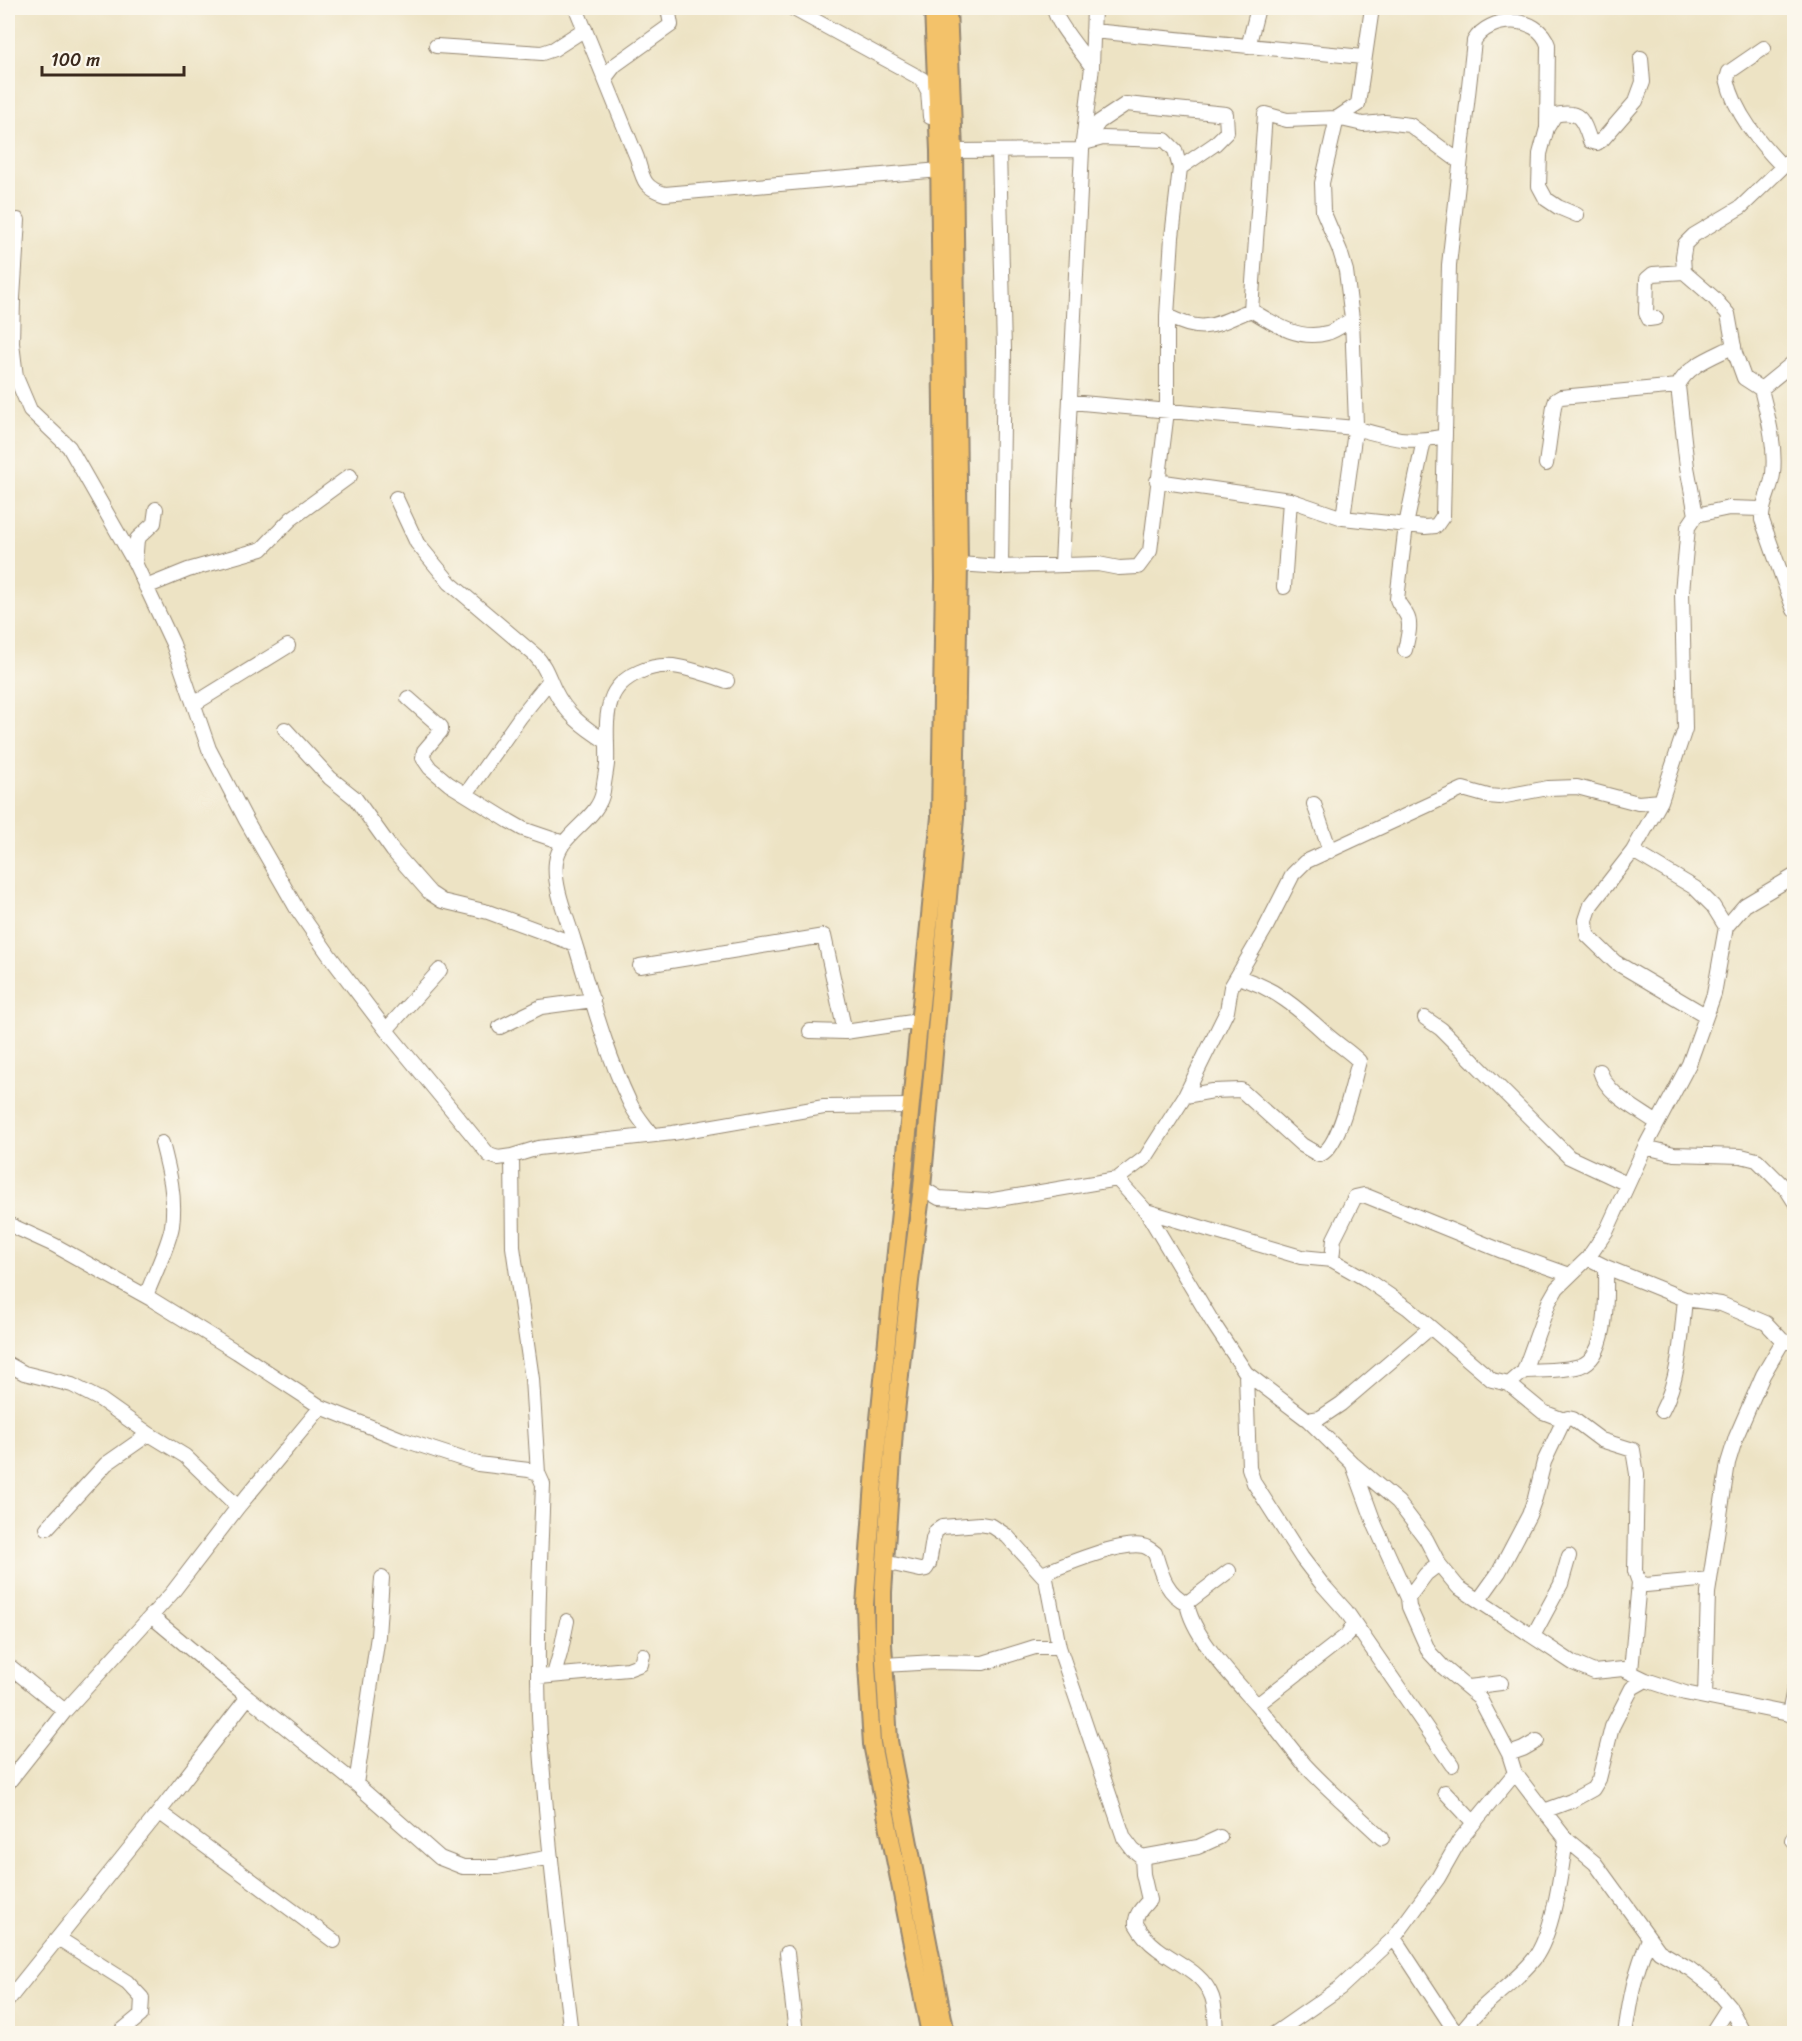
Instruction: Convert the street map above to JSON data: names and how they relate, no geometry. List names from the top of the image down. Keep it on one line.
{"scale_bar":"100 m"}
